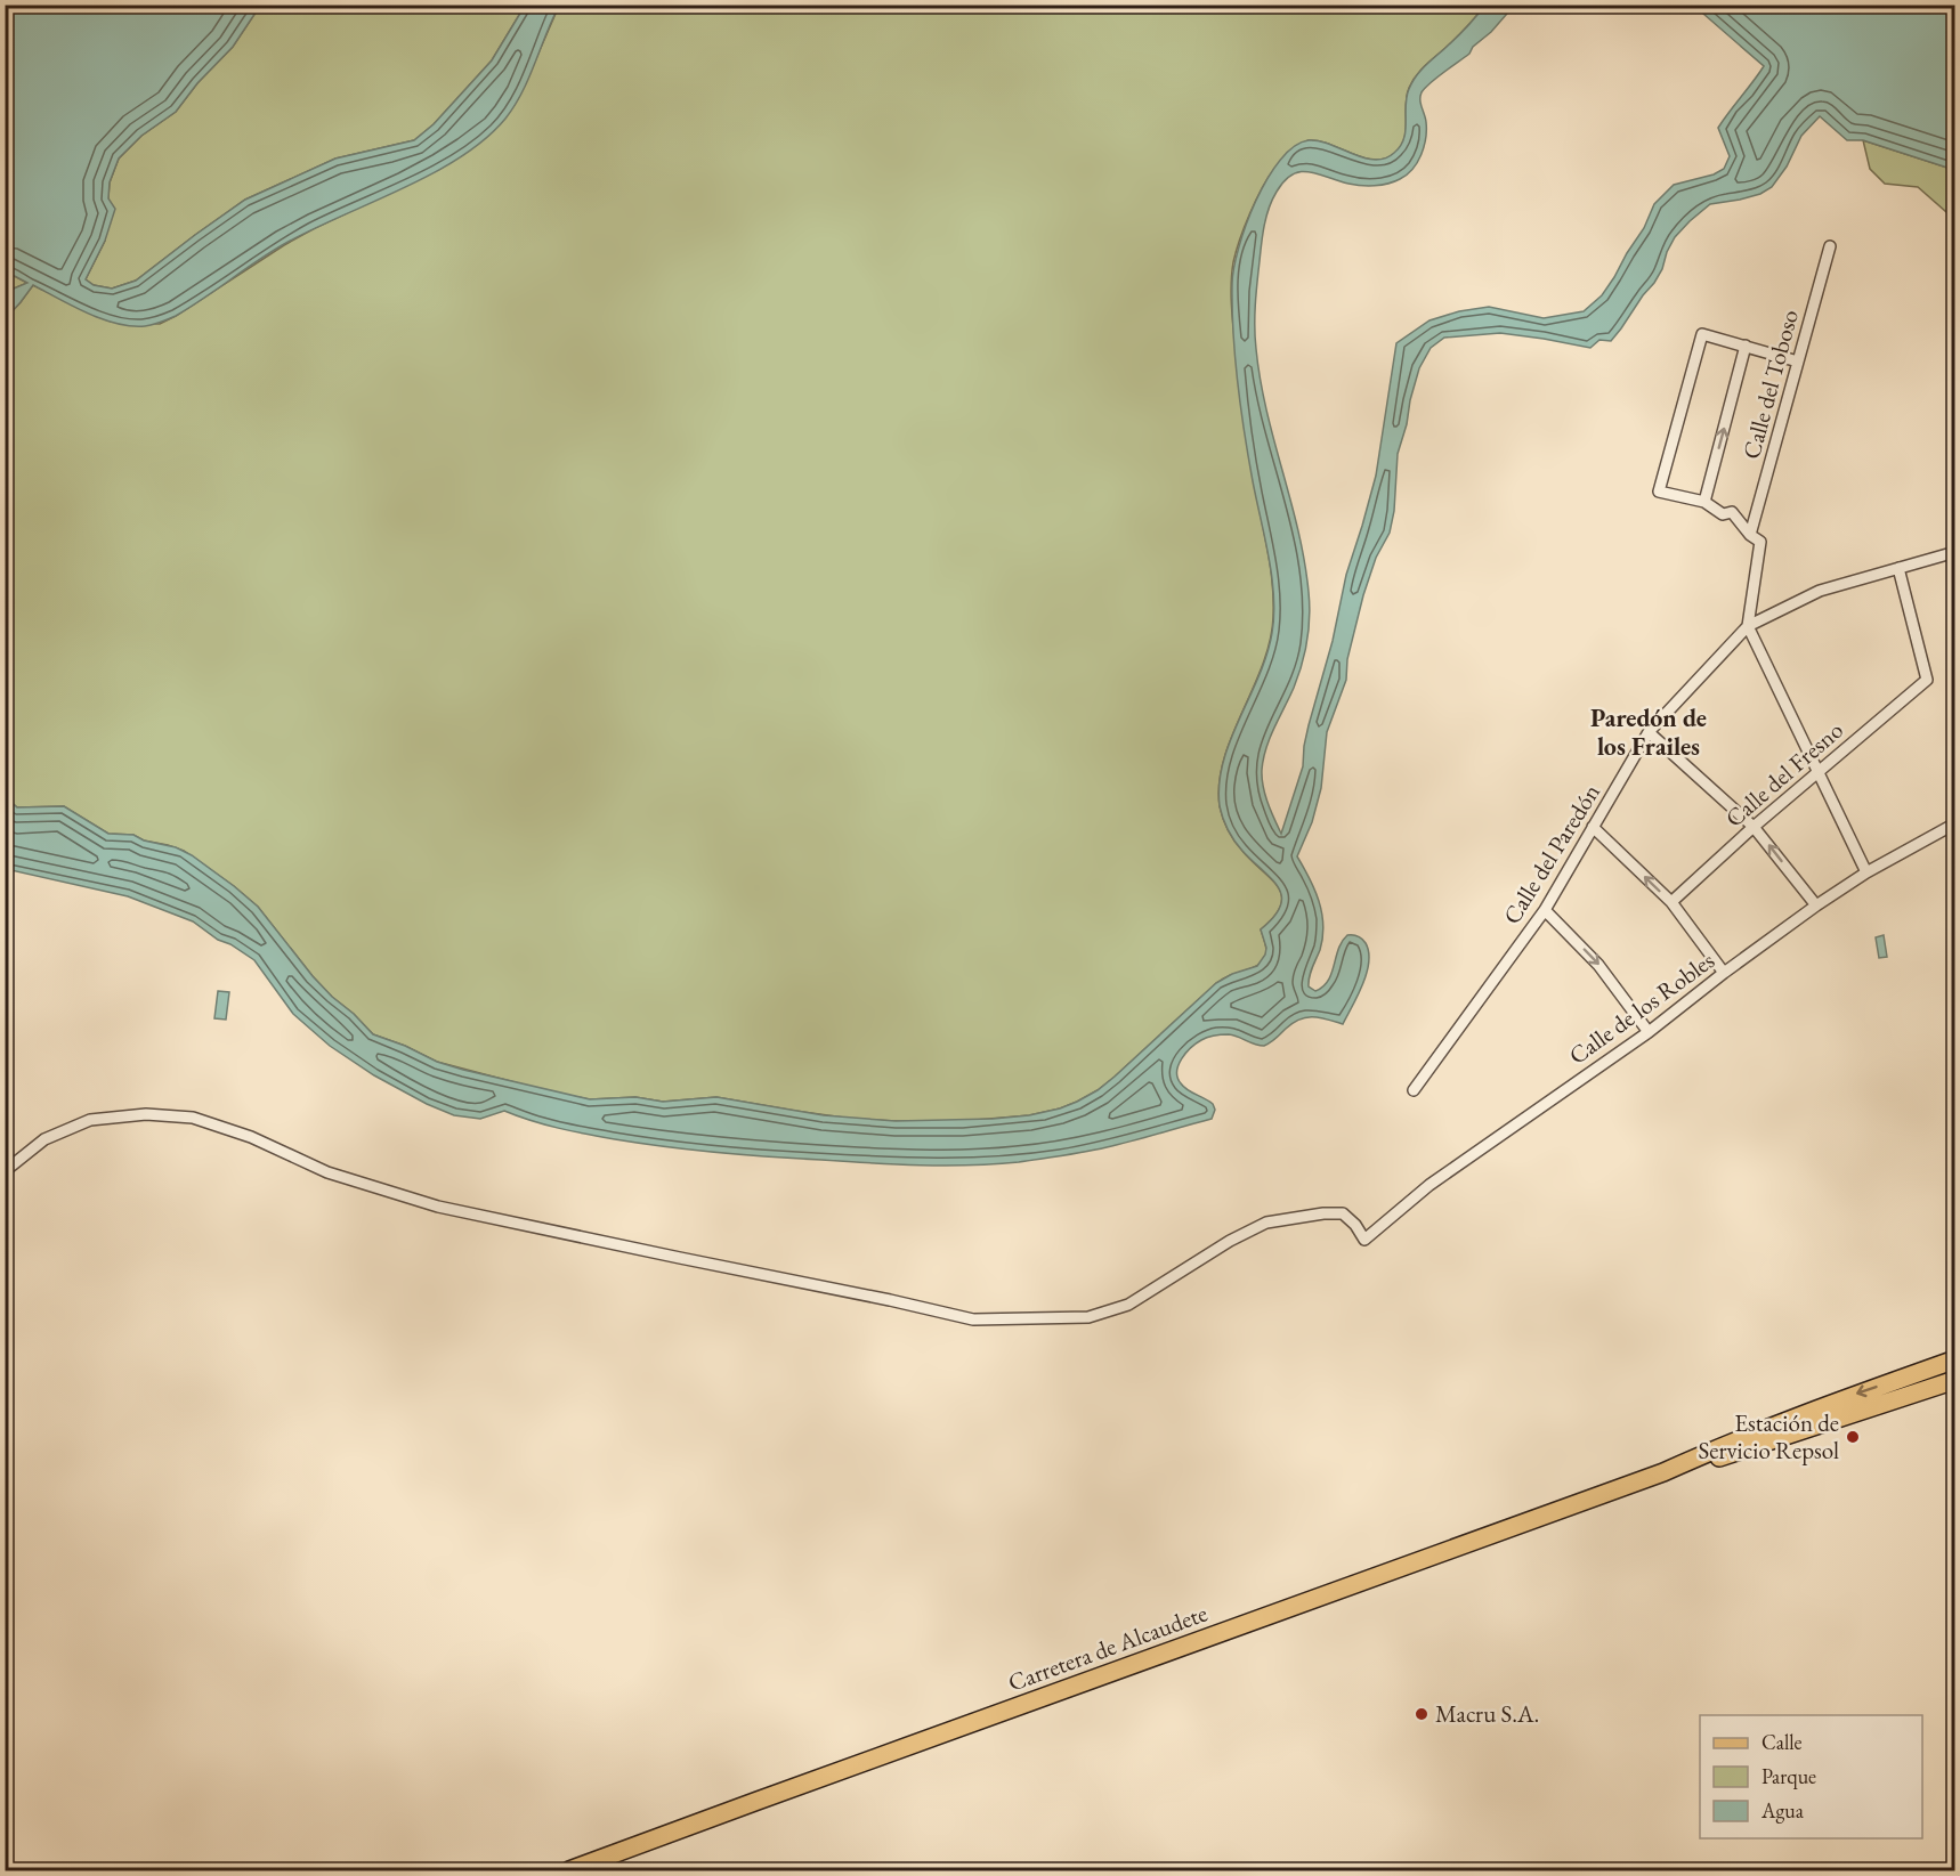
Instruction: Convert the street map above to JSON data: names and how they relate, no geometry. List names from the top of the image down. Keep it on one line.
{"streets":{"main road":["Carretera de Alcaudete"],"street":["Calle del Toboso","Calle del Fresno","Calle del Paredón","Calle de los Robles"]},"crossings":[["Calle del Fresno","Calle del Paredón"]],"districts":["Paredón de los Frailes"],"places":["Estación de Servicio Repsol","Macru S.A."],"legend":["Calle","Parque","Agua"]}
